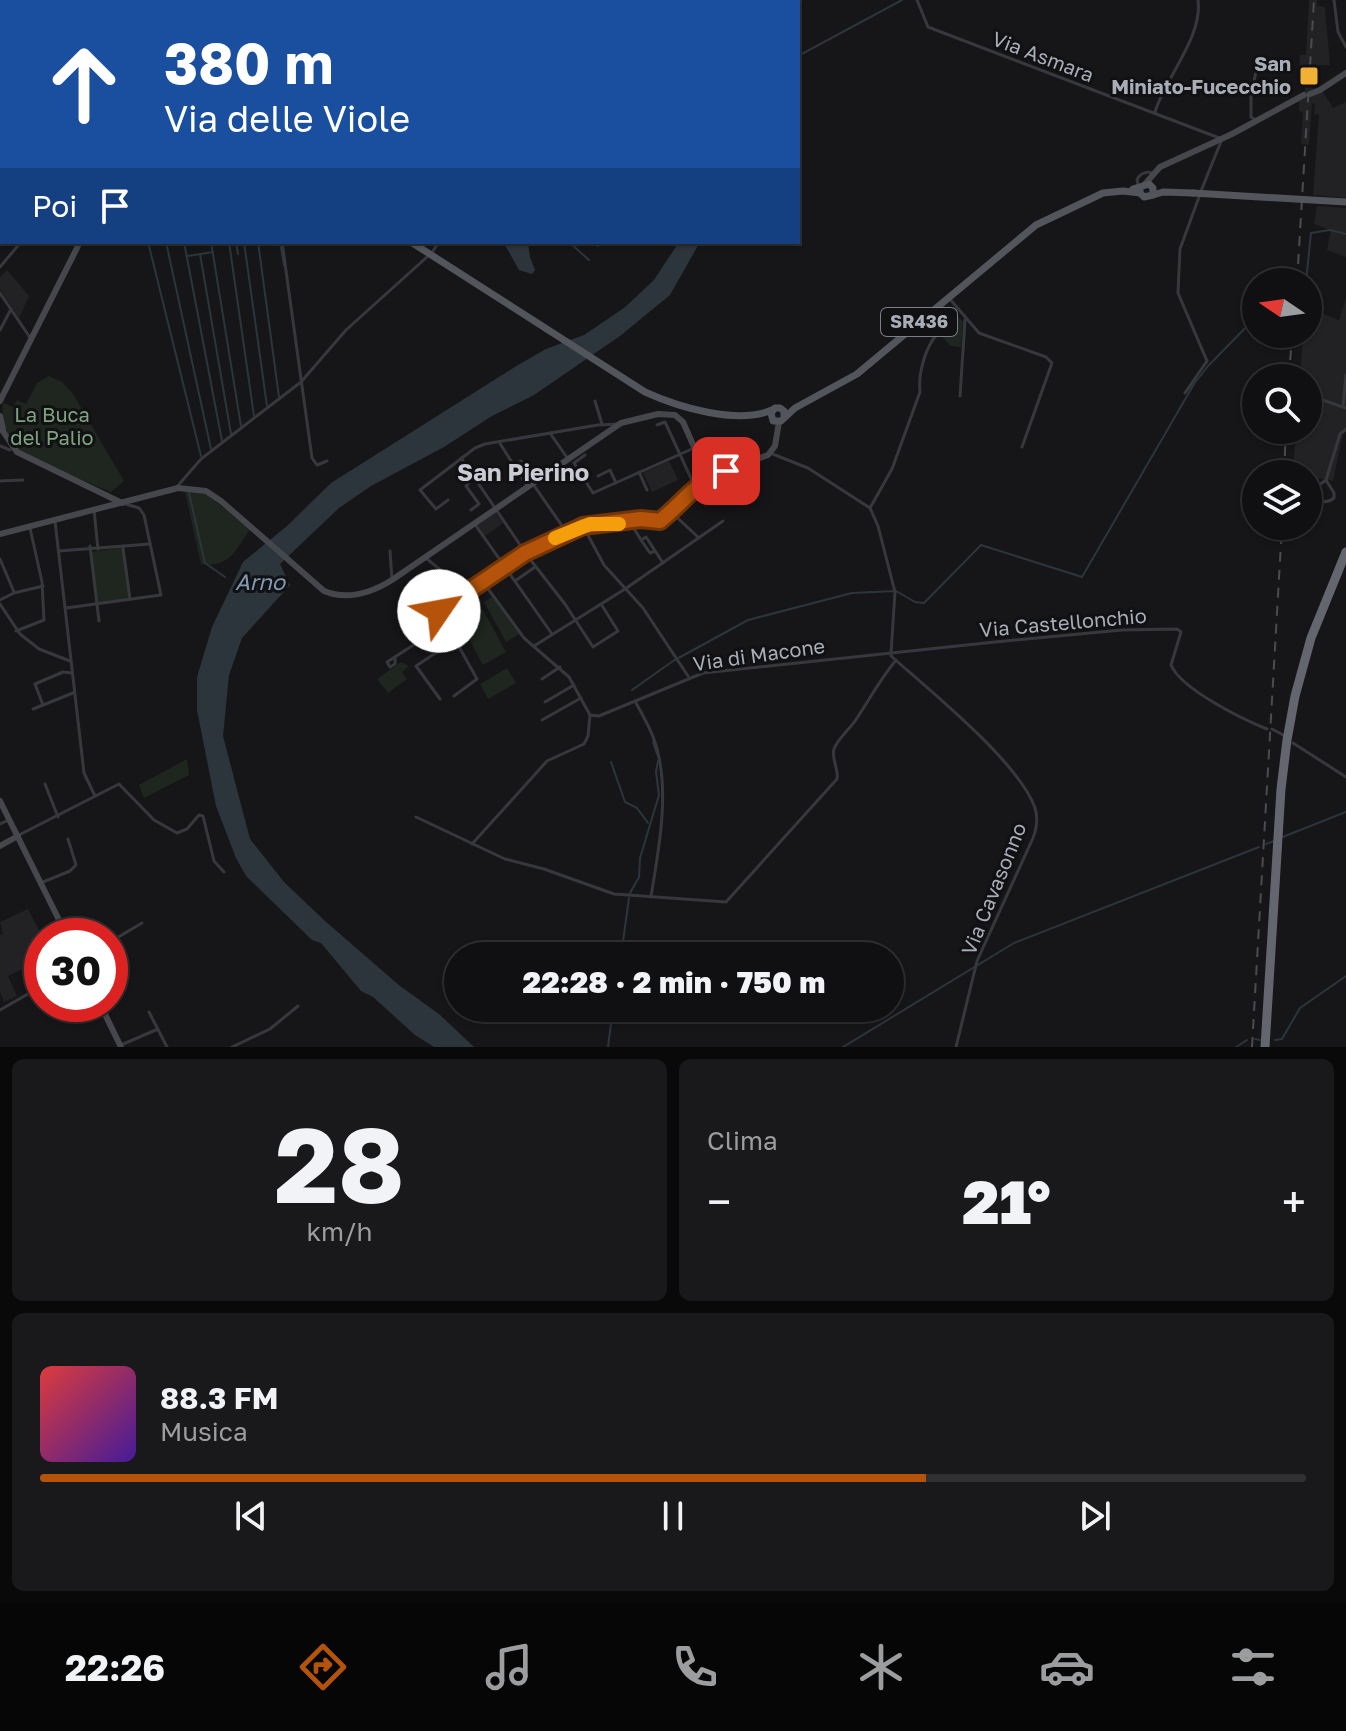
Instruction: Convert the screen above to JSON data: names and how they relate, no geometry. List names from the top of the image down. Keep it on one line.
{"streets":{"main road":["SR436"],"street":["Via Asmara","Via Castellonchio","Via di Macone","Via Cavasonno"]},"crossings":[["Via Castellonchio","Via di Macone"],["Via Castellonchio","Via Cavasonno"],["Via di Macone","Via Cavasonno"]],"districts":["San Pierino"],"water":["Arno"],"parks":["La Buca del Palio"],"places":{"transit":["San Miniato-Fucecchio"]},"north":"left","page":{"turn":["380 m","Via delle Viole"],"then":"Poi","limit":"30","trip":"22:28 · 2 min · 750 m","tile":[["28","km/h"],"Clima"],"heat":["−","21°","+"],"song":["88.3 FM","Musica"],"tabs":"22:26"}}
